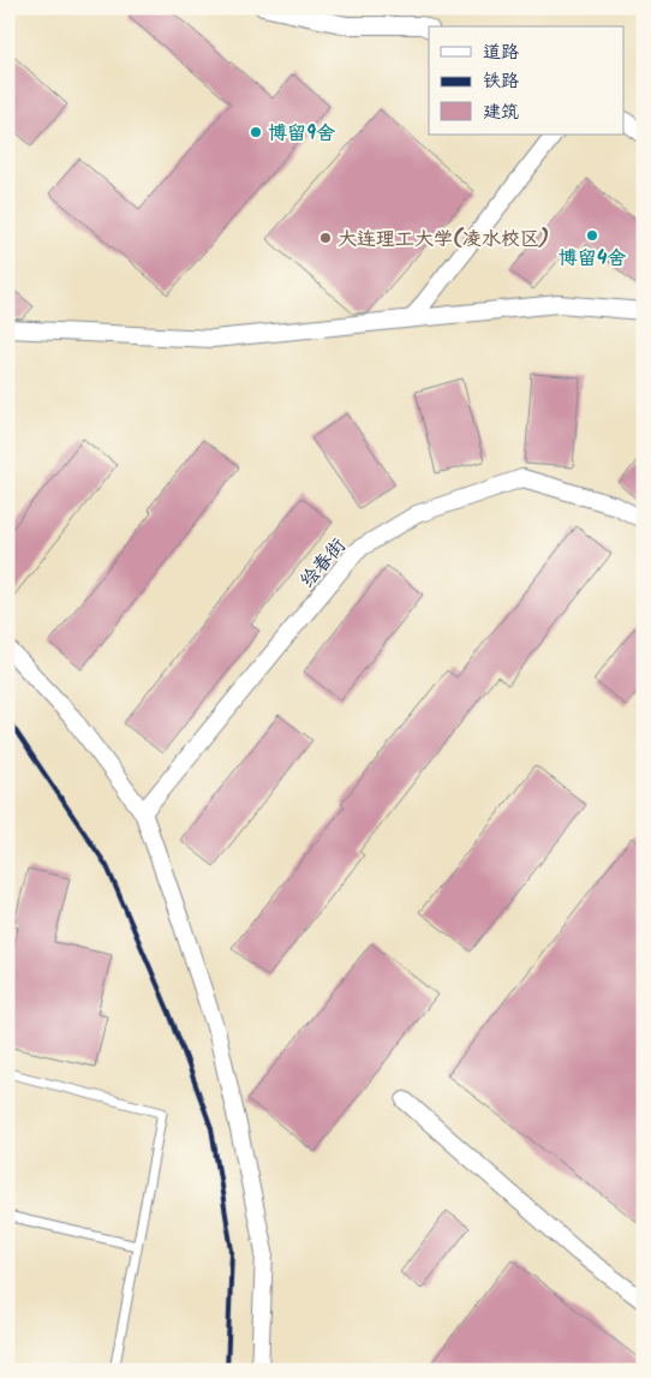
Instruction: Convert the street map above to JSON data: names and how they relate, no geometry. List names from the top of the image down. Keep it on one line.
{"streets":{"street":["绘春街"]},"places":["博留9舍","博留4舍","大连理工大学(凌水校区)"],"legend":["道路","铁路","建筑"]}
